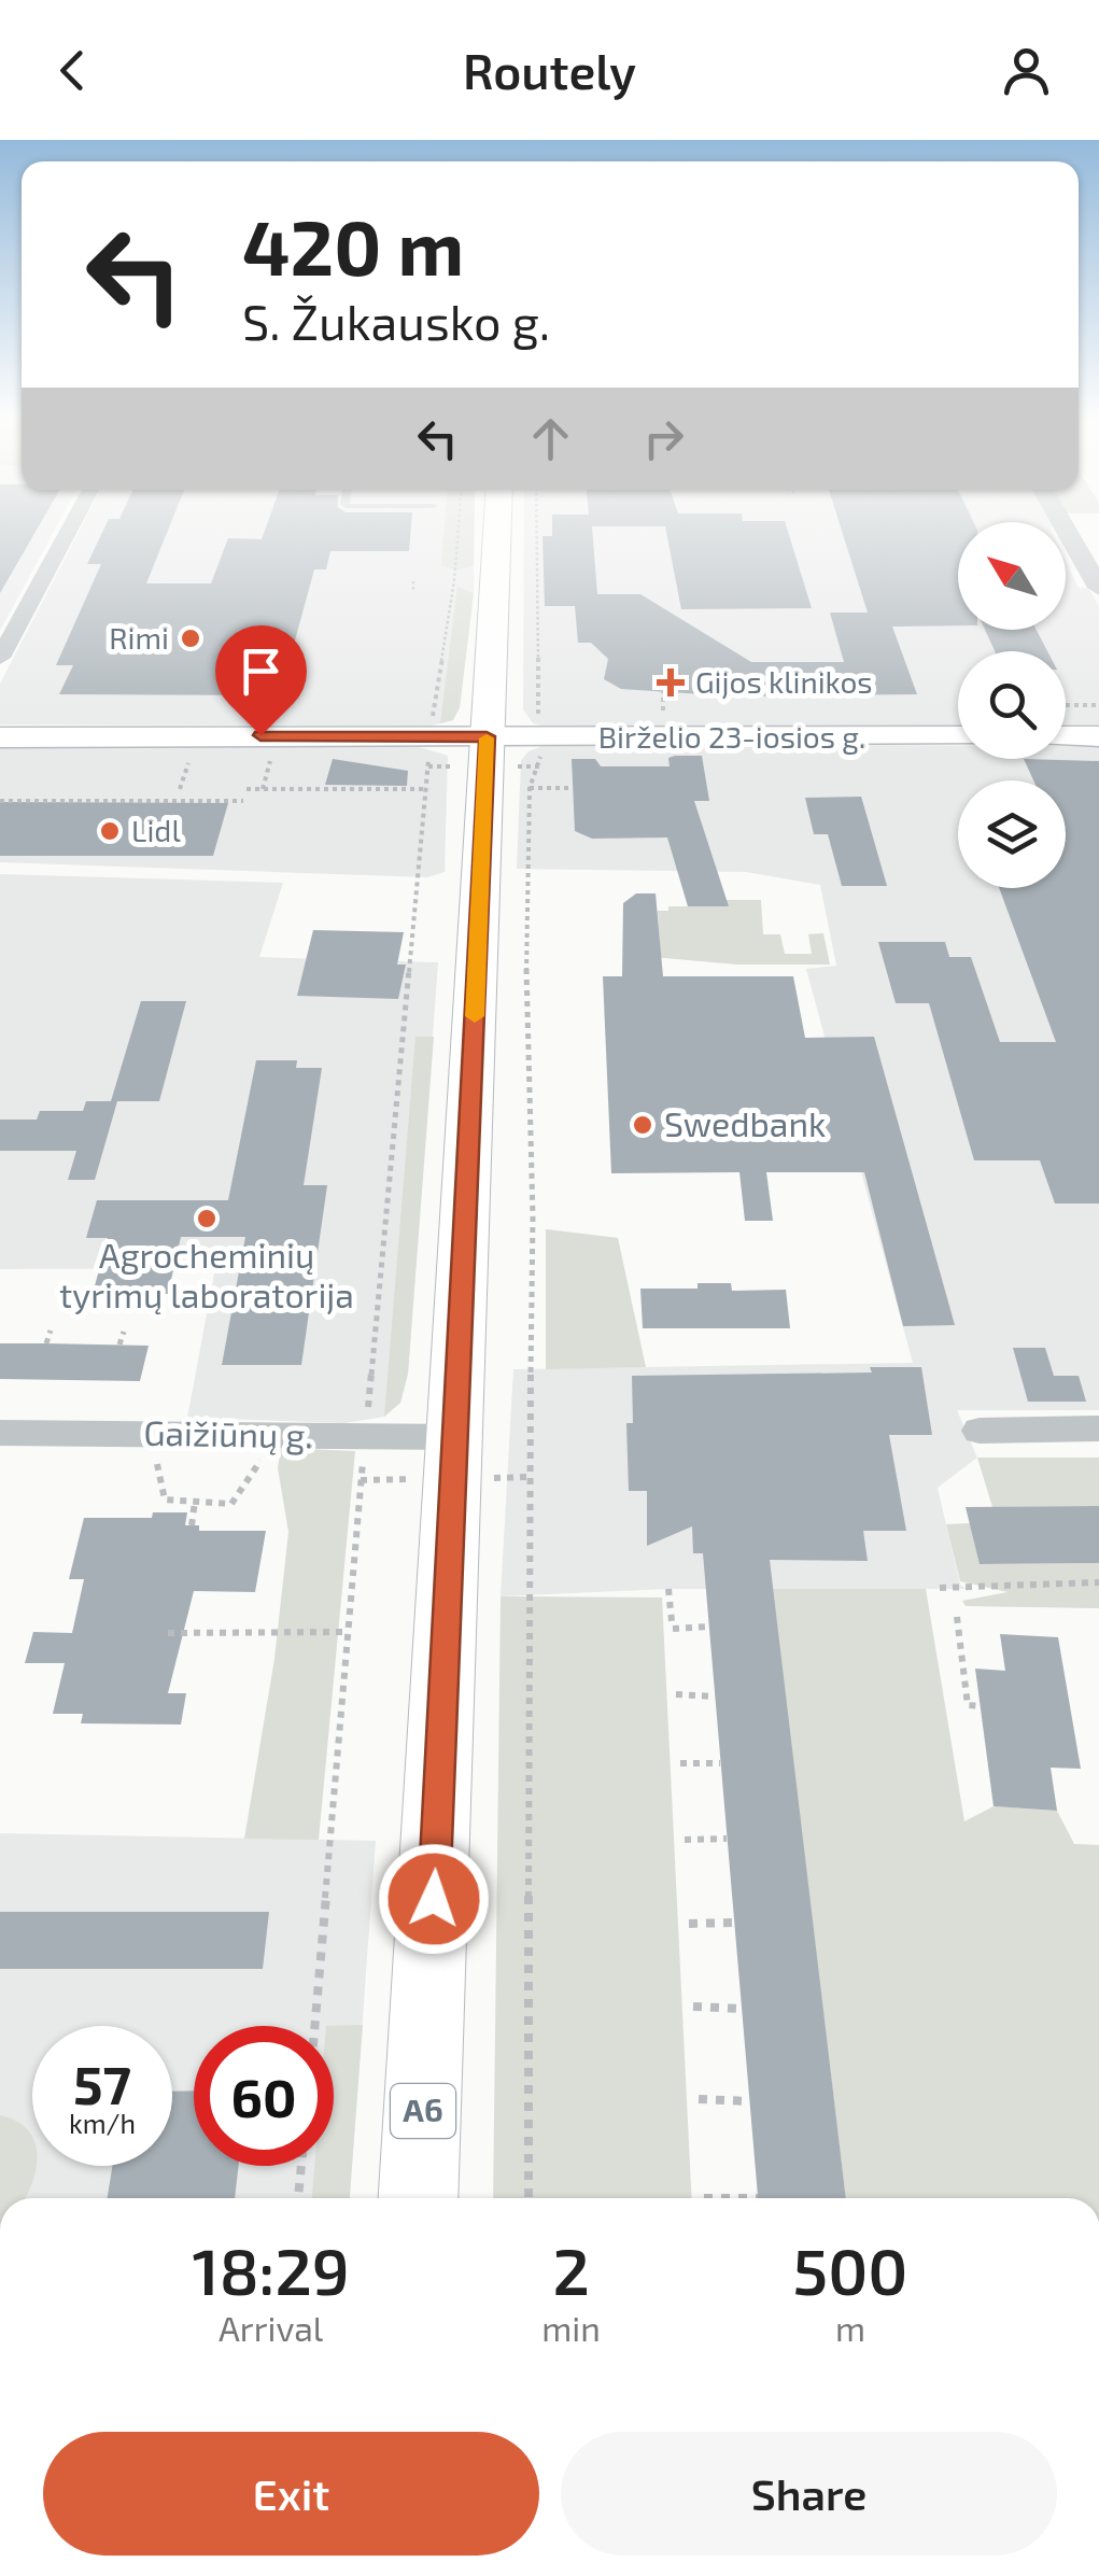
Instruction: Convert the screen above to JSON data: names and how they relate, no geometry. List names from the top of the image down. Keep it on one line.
{"streets":{"main road":["Birželio 23-iosios g.","A6"],"street":["Gaižiūnų g."]},"crossings":[["Birželio 23-iosios g.","A6"],["Gaižiūnų g.","A6"]],"places":{"other":["Rimi","Lidl","Swedbank","Agrocheminių tyrimų laboratorija"],"health":["Gijos klinikos"]},"north":"top left","page":{"header":"Routely","turn":["420 m","S. Žukausko g."],"speed":"57 km/h","limit":"60","eta":["18:29","Arrival","2","min","500","m"],"buttons":["Exit","Share"]}}
